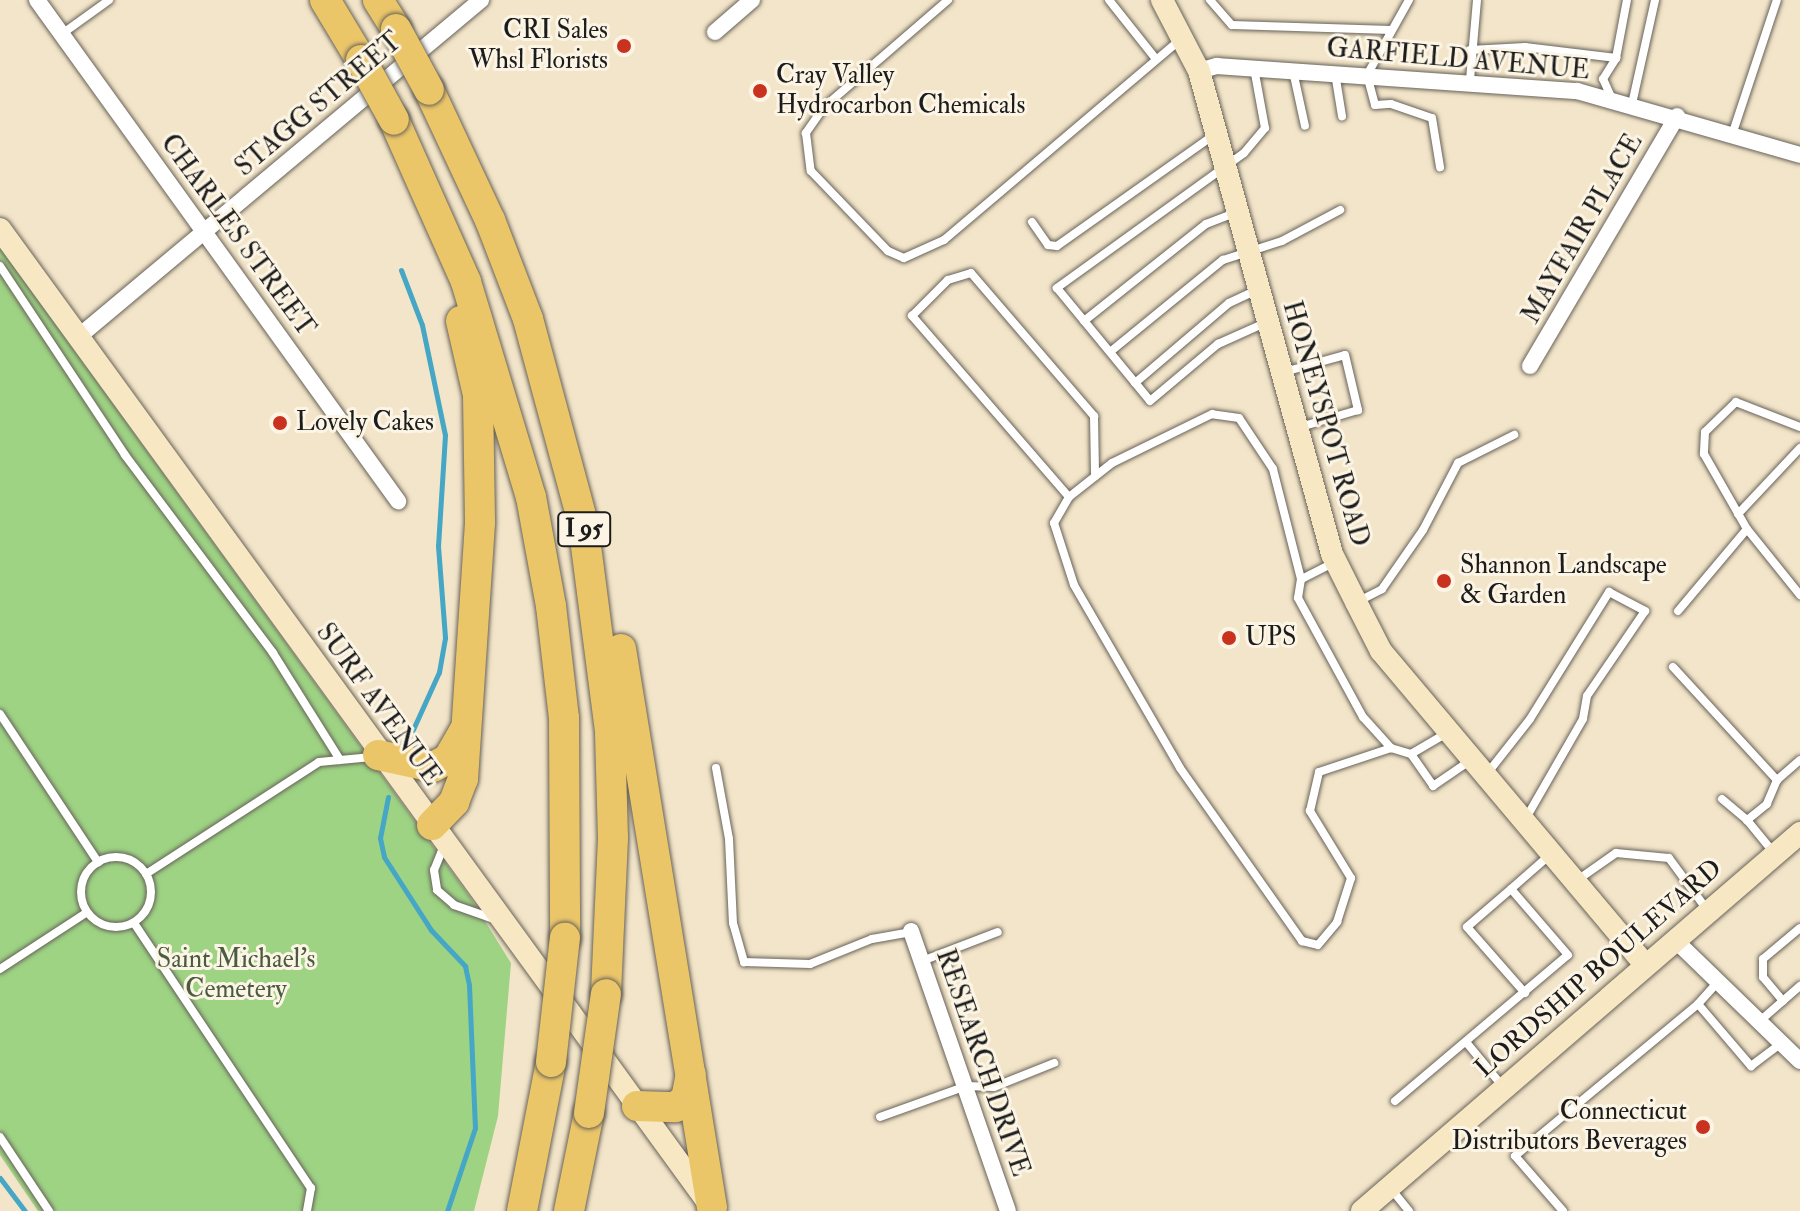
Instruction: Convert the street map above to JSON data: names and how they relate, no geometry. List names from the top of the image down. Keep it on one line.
{"streets":{"highway":["I 95"],"main road":["HONEYSPOT ROAD","SURF AVENUE","LORDSHIP BOULEVARD"],"street":["GARFIELD AVENUE","STAGG STREET","MAYFAIR PLACE","CHARLES STREET","RESEARCH DRIVE"]},"crossings":[["GARFIELD AVENUE","MAYFAIR PLACE"],["GARFIELD AVENUE","HONEYSPOT ROAD"],["STAGG STREET","CHARLES STREET"],["STAGG STREET","SURF AVENUE"],["HONEYSPOT ROAD","LORDSHIP BOULEVARD"]],"parks":["Saint Michael's Cemetery"],"places":["CRI Sales Whsl Florists","Cray Valley Hydrocarbon Chemicals","Lovely Cakes","Shannon Landscape & Garden","UPS","Connecticut Distributors Beverages"]}
